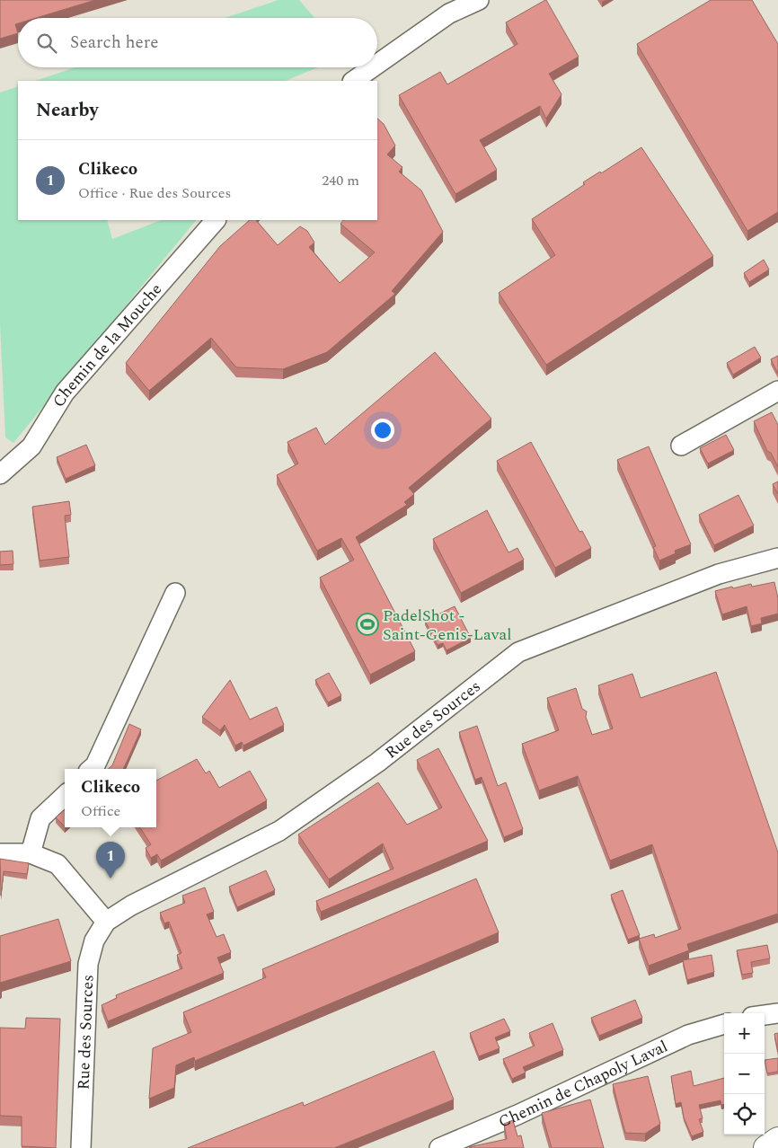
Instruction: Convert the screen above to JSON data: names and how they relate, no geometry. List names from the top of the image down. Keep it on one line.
{"streets":{"street":["Chemin de la Mouche","Rue des Sources","Chemin de Chapoly Laval"]},"places":{"sports":["PadelShot - Saint-Genis-Laval"]},"page":{"search":"Search here","heading":"Nearby","list":[{"mark":"1","name":"Clikeco","note":"Office · Rue des Sources","value":"240 m"}],"popup":["Clikeco","Office"],"pins":"1","map_buttons":["+","−"]}}
